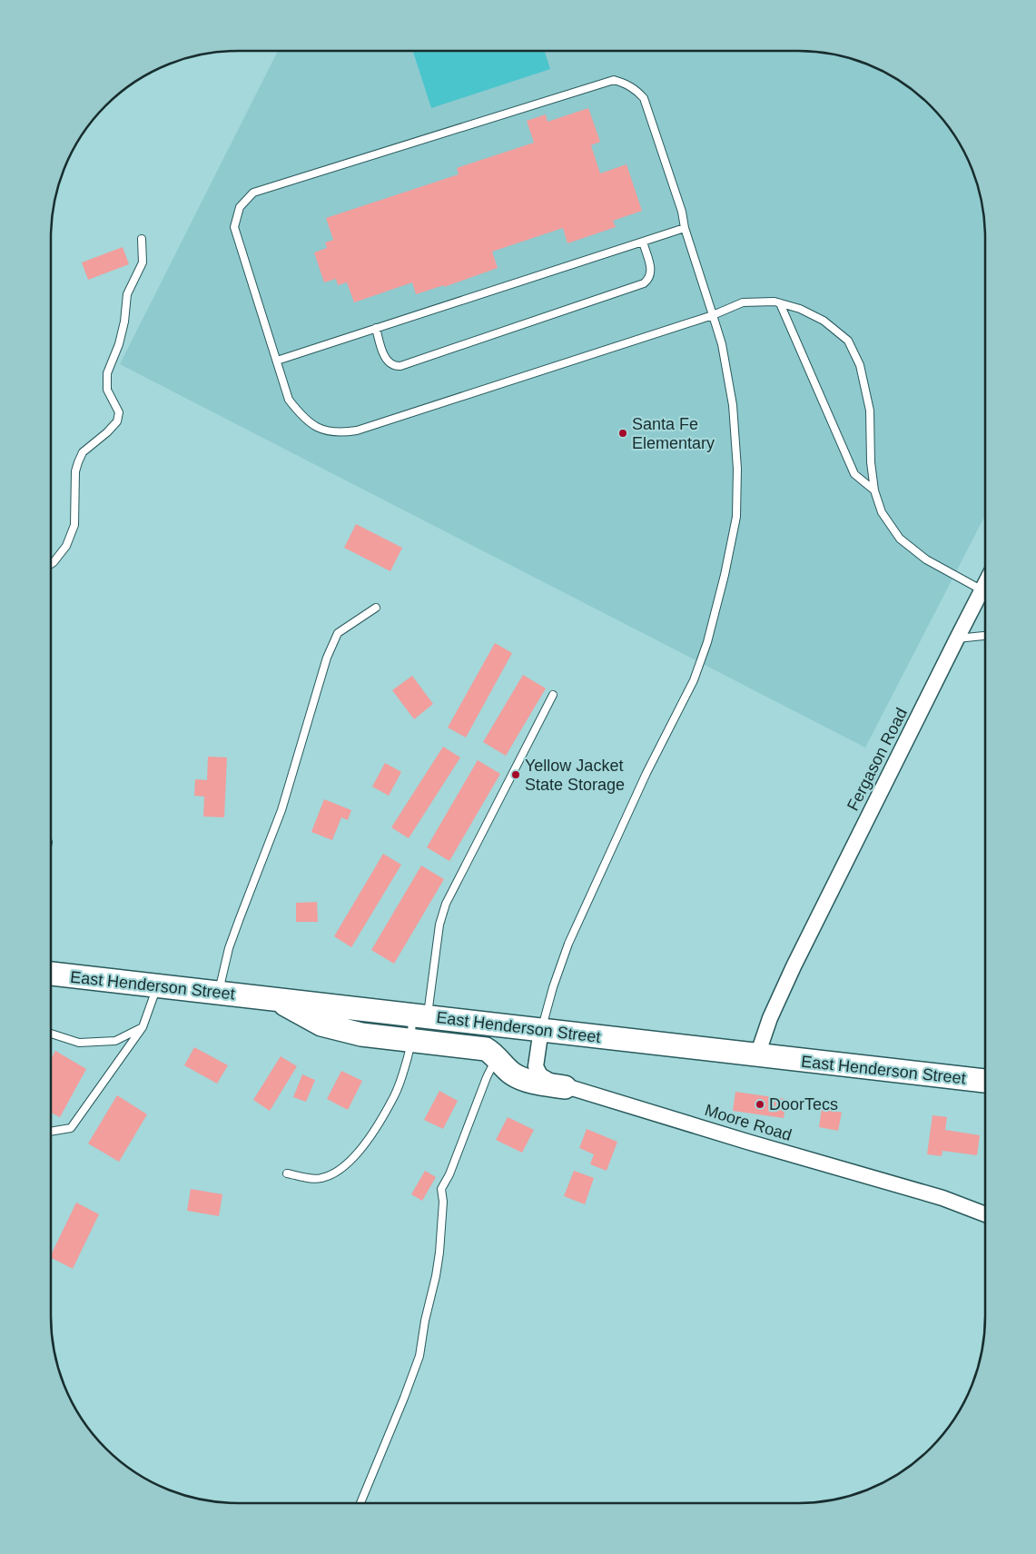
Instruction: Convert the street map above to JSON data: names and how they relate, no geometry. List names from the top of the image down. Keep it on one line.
{"streets":{"main road":["East Henderson Street"],"street":["Fergason Road","Moore Road"]},"crossings":[["Fergason Road","East Henderson Street"],["East Henderson Street","Moore Road"]],"places":["Santa Fe Elementary","Yellow Jacket State Storage","DoorTecs"]}
